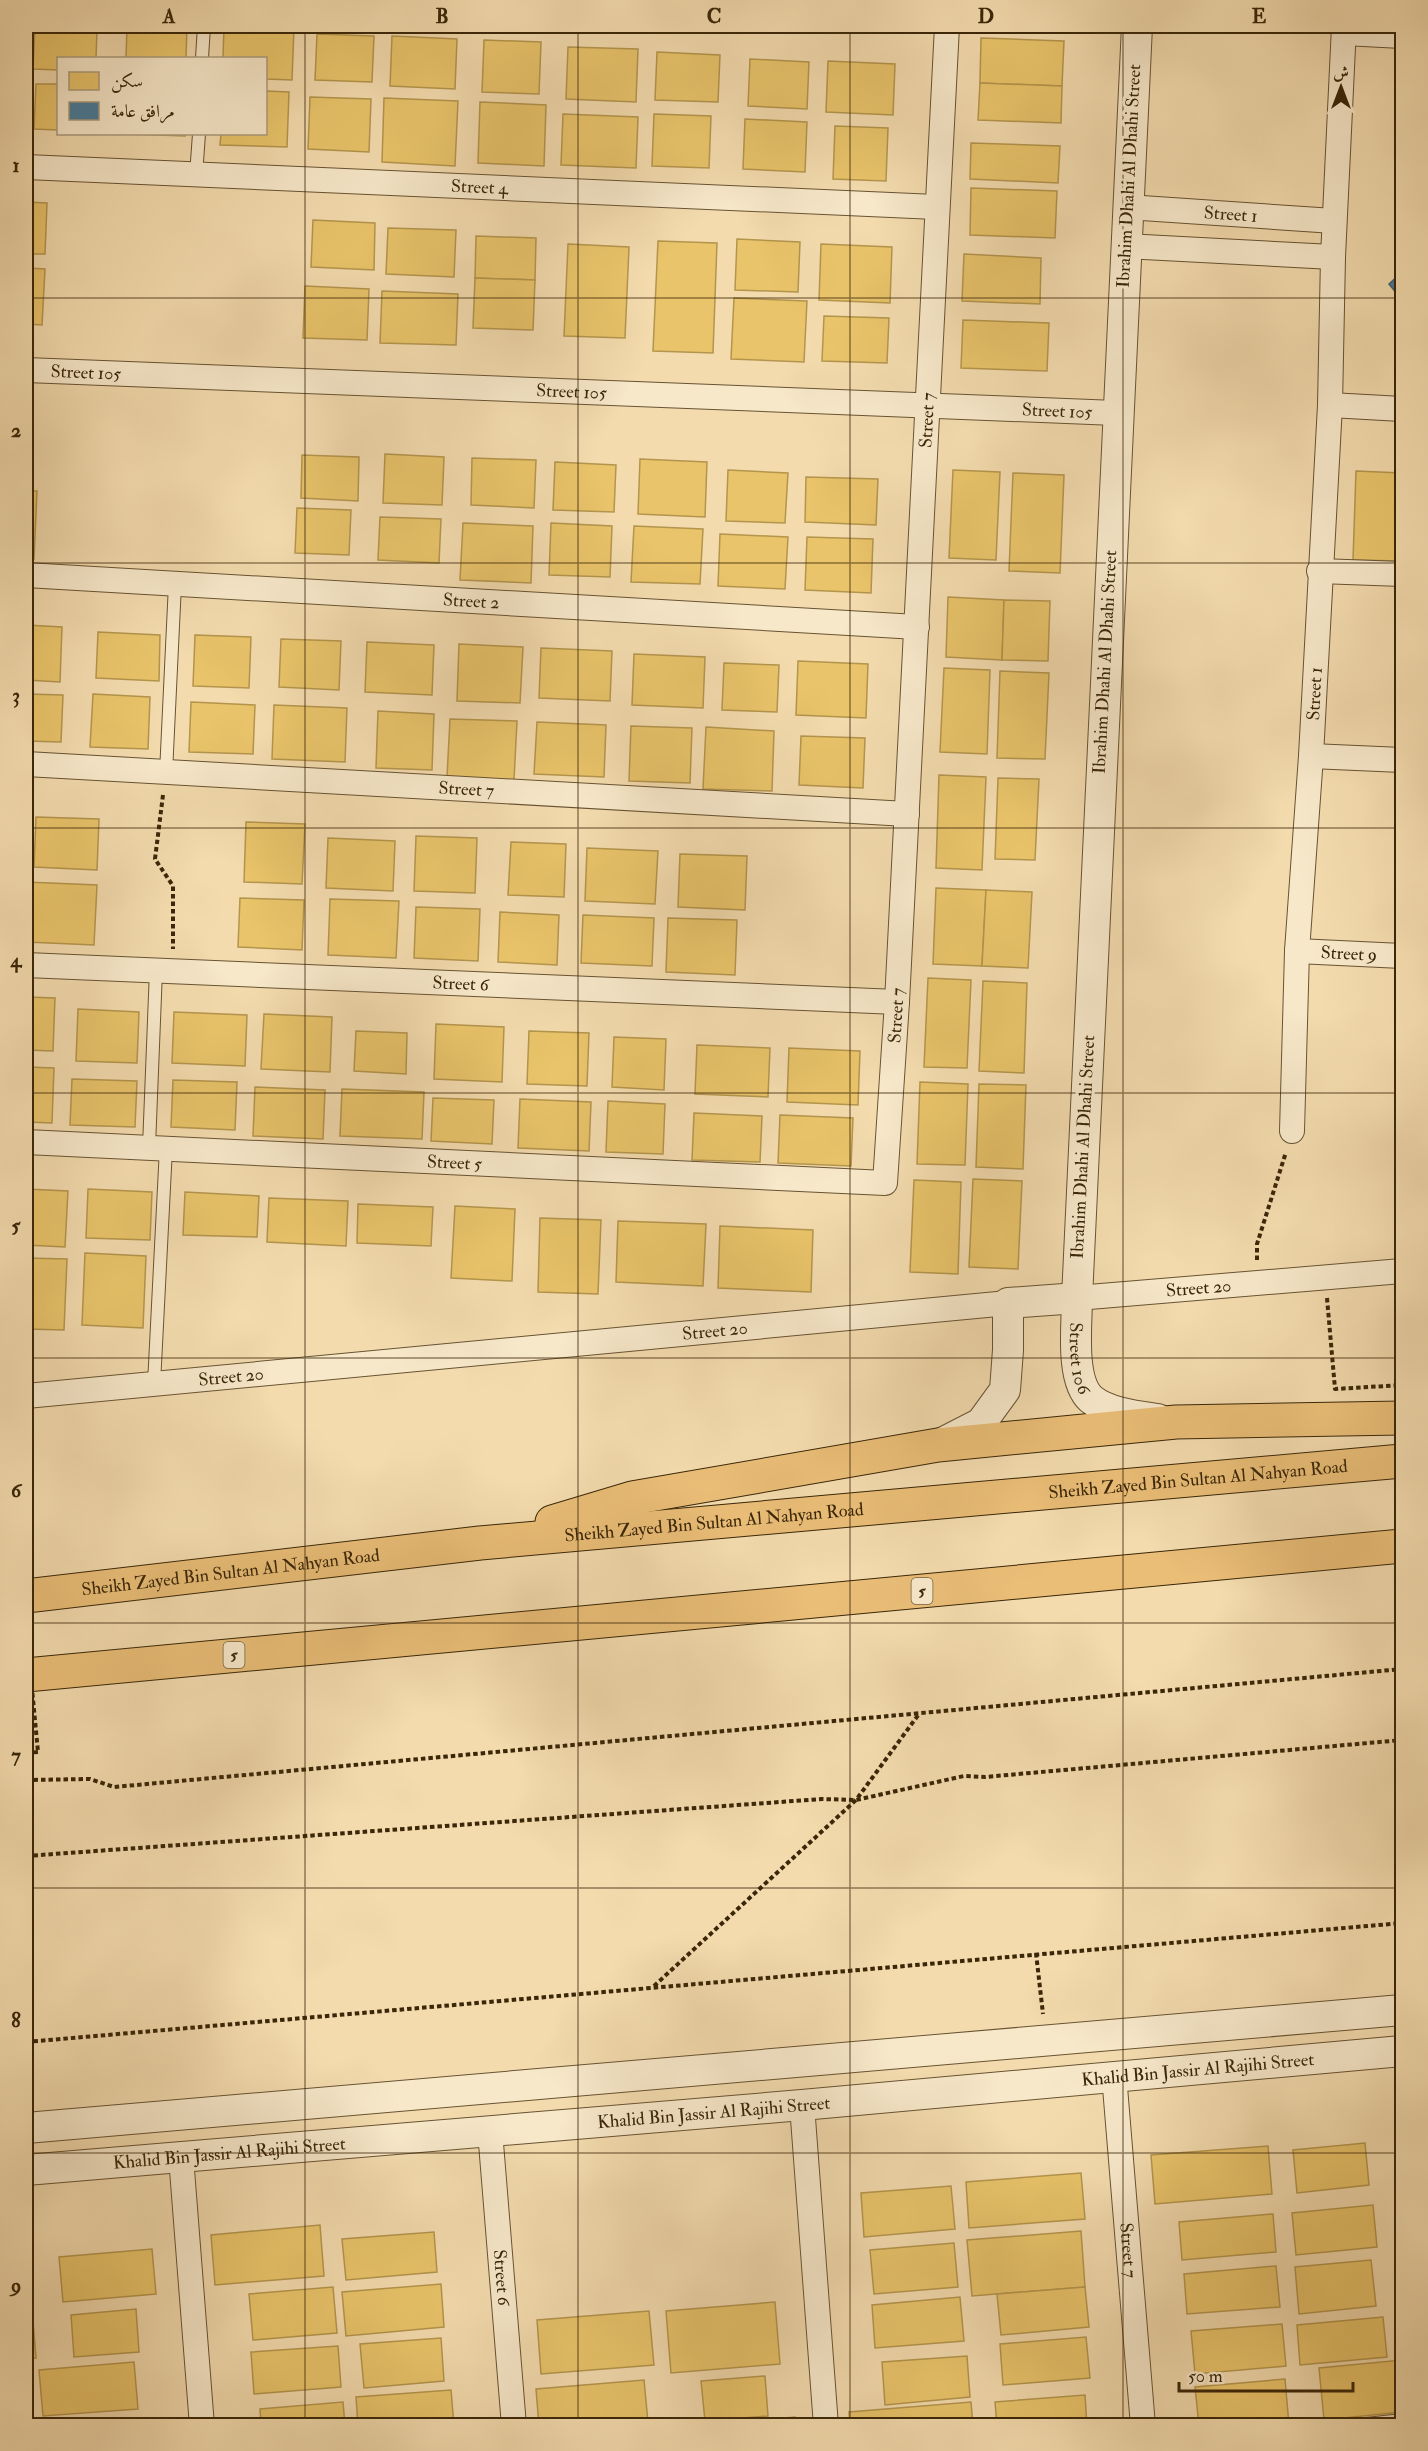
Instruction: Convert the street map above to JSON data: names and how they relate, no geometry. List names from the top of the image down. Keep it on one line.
{"streets":{"highway":["Sheikh Zayed Bin Sultan Al Nahyan Road","5"],"street":["Ibrahim Dhahi Al Dhahi Street","Street 4","Street 1","Street 105","Street 7","Street 2","Street 9","Street 6","Street 5","Street 20","Street 106","Khalid Bin Jassir Al Rajihi Street"]},"crossings":[["Ibrahim Dhahi Al Dhahi Street","Street 1"],["Ibrahim Dhahi Al Dhahi Street","Street 105"],["Ibrahim Dhahi Al Dhahi Street","Street 20"],["Ibrahim Dhahi Al Dhahi Street","Street 106"],["Street 4","Street 7"],["Street 1","Street 9"],["Street 105","Street 7"],["Street 7","Street 2"],["Street 7","Street 6"],["Street 7","Street 5"],["Street 7","Khalid Bin Jassir Al Rajihi Street"],["Street 6","Khalid Bin Jassir Al Rajihi Street"],["Street 20","Street 106"]],"legend":["سكن","مرافق عامة"],"scale_bar":"50 m","north":"top","grid":{"columns":["A","B","C","D","E"],"rows":["1","2","3","4","5","6","7","8","9"]}}
